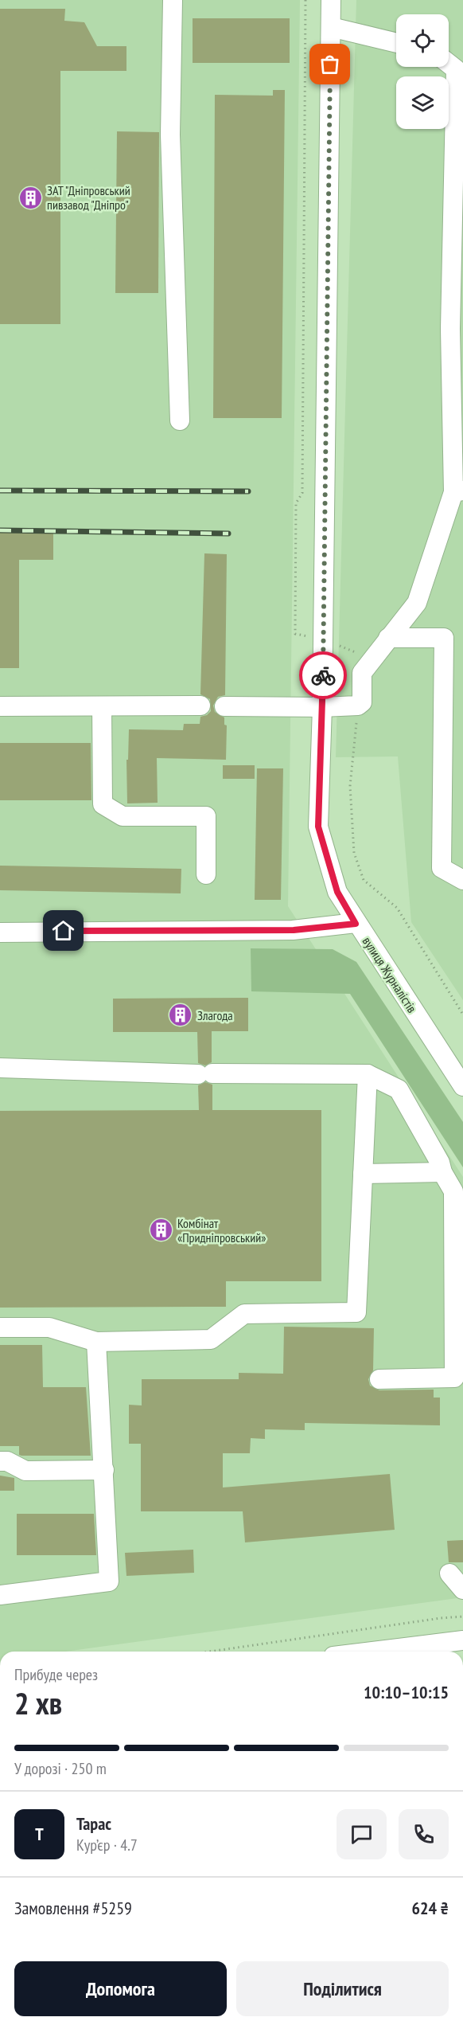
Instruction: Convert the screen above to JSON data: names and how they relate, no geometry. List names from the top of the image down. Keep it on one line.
{"streets":{"street":["вулиця Журналістів"]},"places":{"building":["ЗАТ \"Дніпровський пивзавод \"Дніпро\"","Злагода","Комбінат «Придніпровський»"]},"page":{"heading":["2 хв","Прибуде через","10:10–10:15"],"panel":["Тарас","Кур’єр · 4.7","Замовлення #5259","624 ₴"],"bar":"У дорозі · 250 m","round":"Т","buttons":["Допомога","Поділитися"]}}
